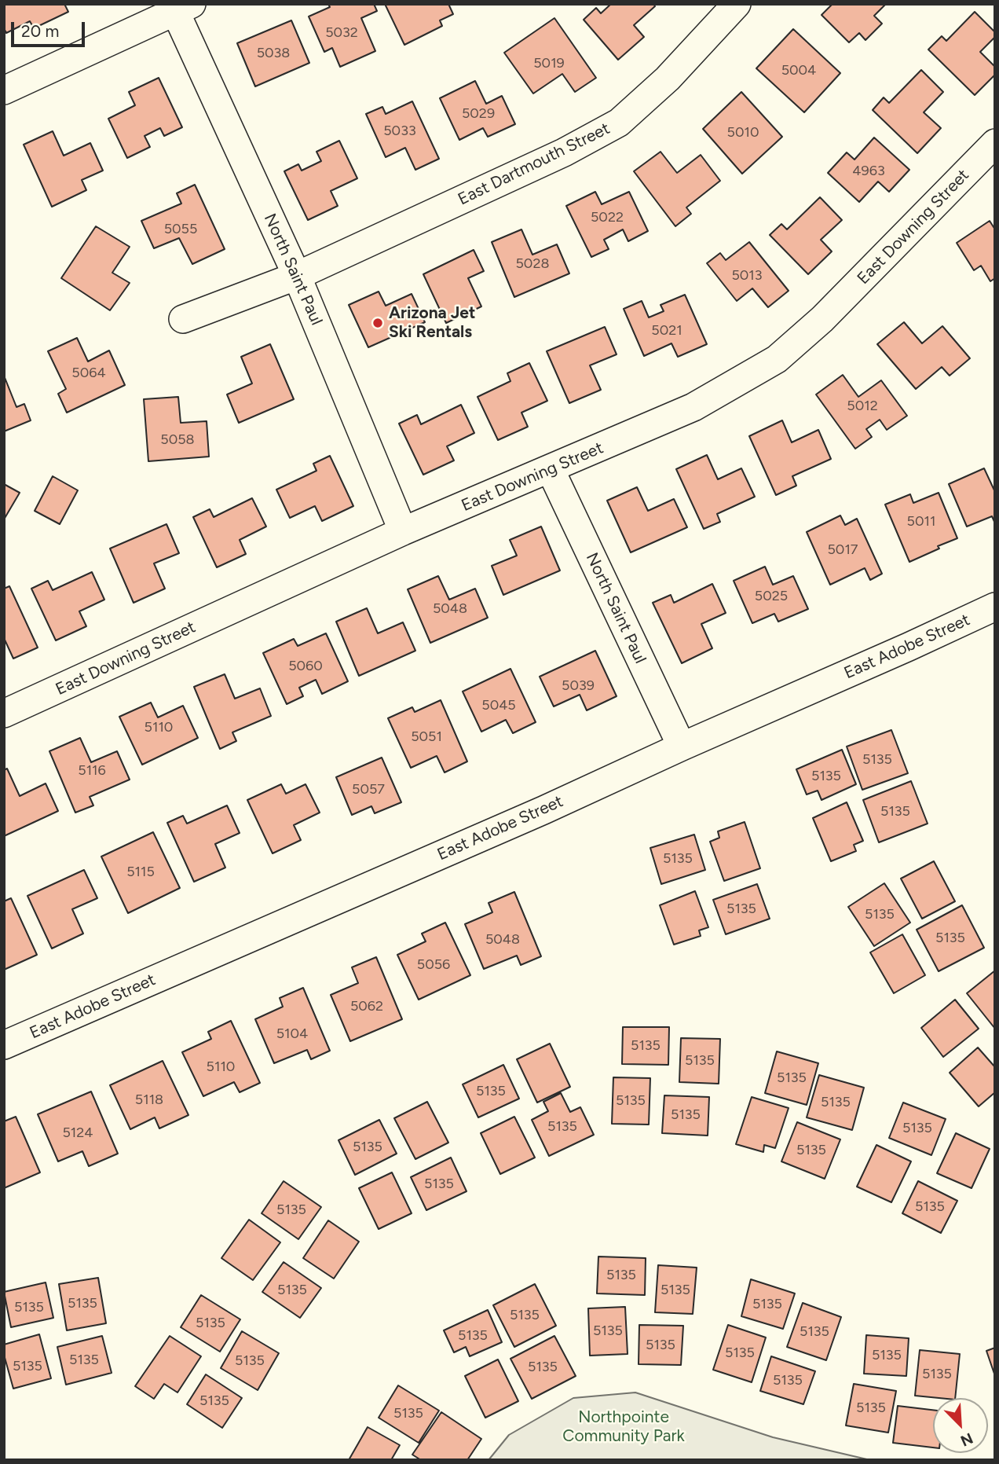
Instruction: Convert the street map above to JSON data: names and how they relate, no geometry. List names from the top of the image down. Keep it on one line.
{"streets":{"street":["East Dartmouth Street","East Downing Street","North Saint Paul","East Adobe Street"]},"crossings":[["East Dartmouth Street","North Saint Paul"],["East Downing Street","North Saint Paul"],["North Saint Paul","East Adobe Street"]],"parks":["Northpointe Community Park"],"places":["Arizona Jet Ski Rentals"],"house_numbers":["5032","5038","5019","5004","5029","5033","5010","4963","5022","5055","5028","5013","5021","5064","5012","5058","5011","5017","5025","5048","5060","5039","5045","5110","5051","5135","5116","5135","5057","5135","5135","5115","5135","5135","5135","5048","5056","5062","5104","5135","5135","5110","5135","5135","5118","5135","5135","5135","5135","5135","5124","5135","5135","5135","5135","5135","5135","5135","5135","5135","5135","5135","5135","5135","5135","5135","5135","5135","5135","5135","5135","5135","5135","5135","5135","5135","5135","5135","5135"],"scale_bar":"20 m","north":"bottom right"}
